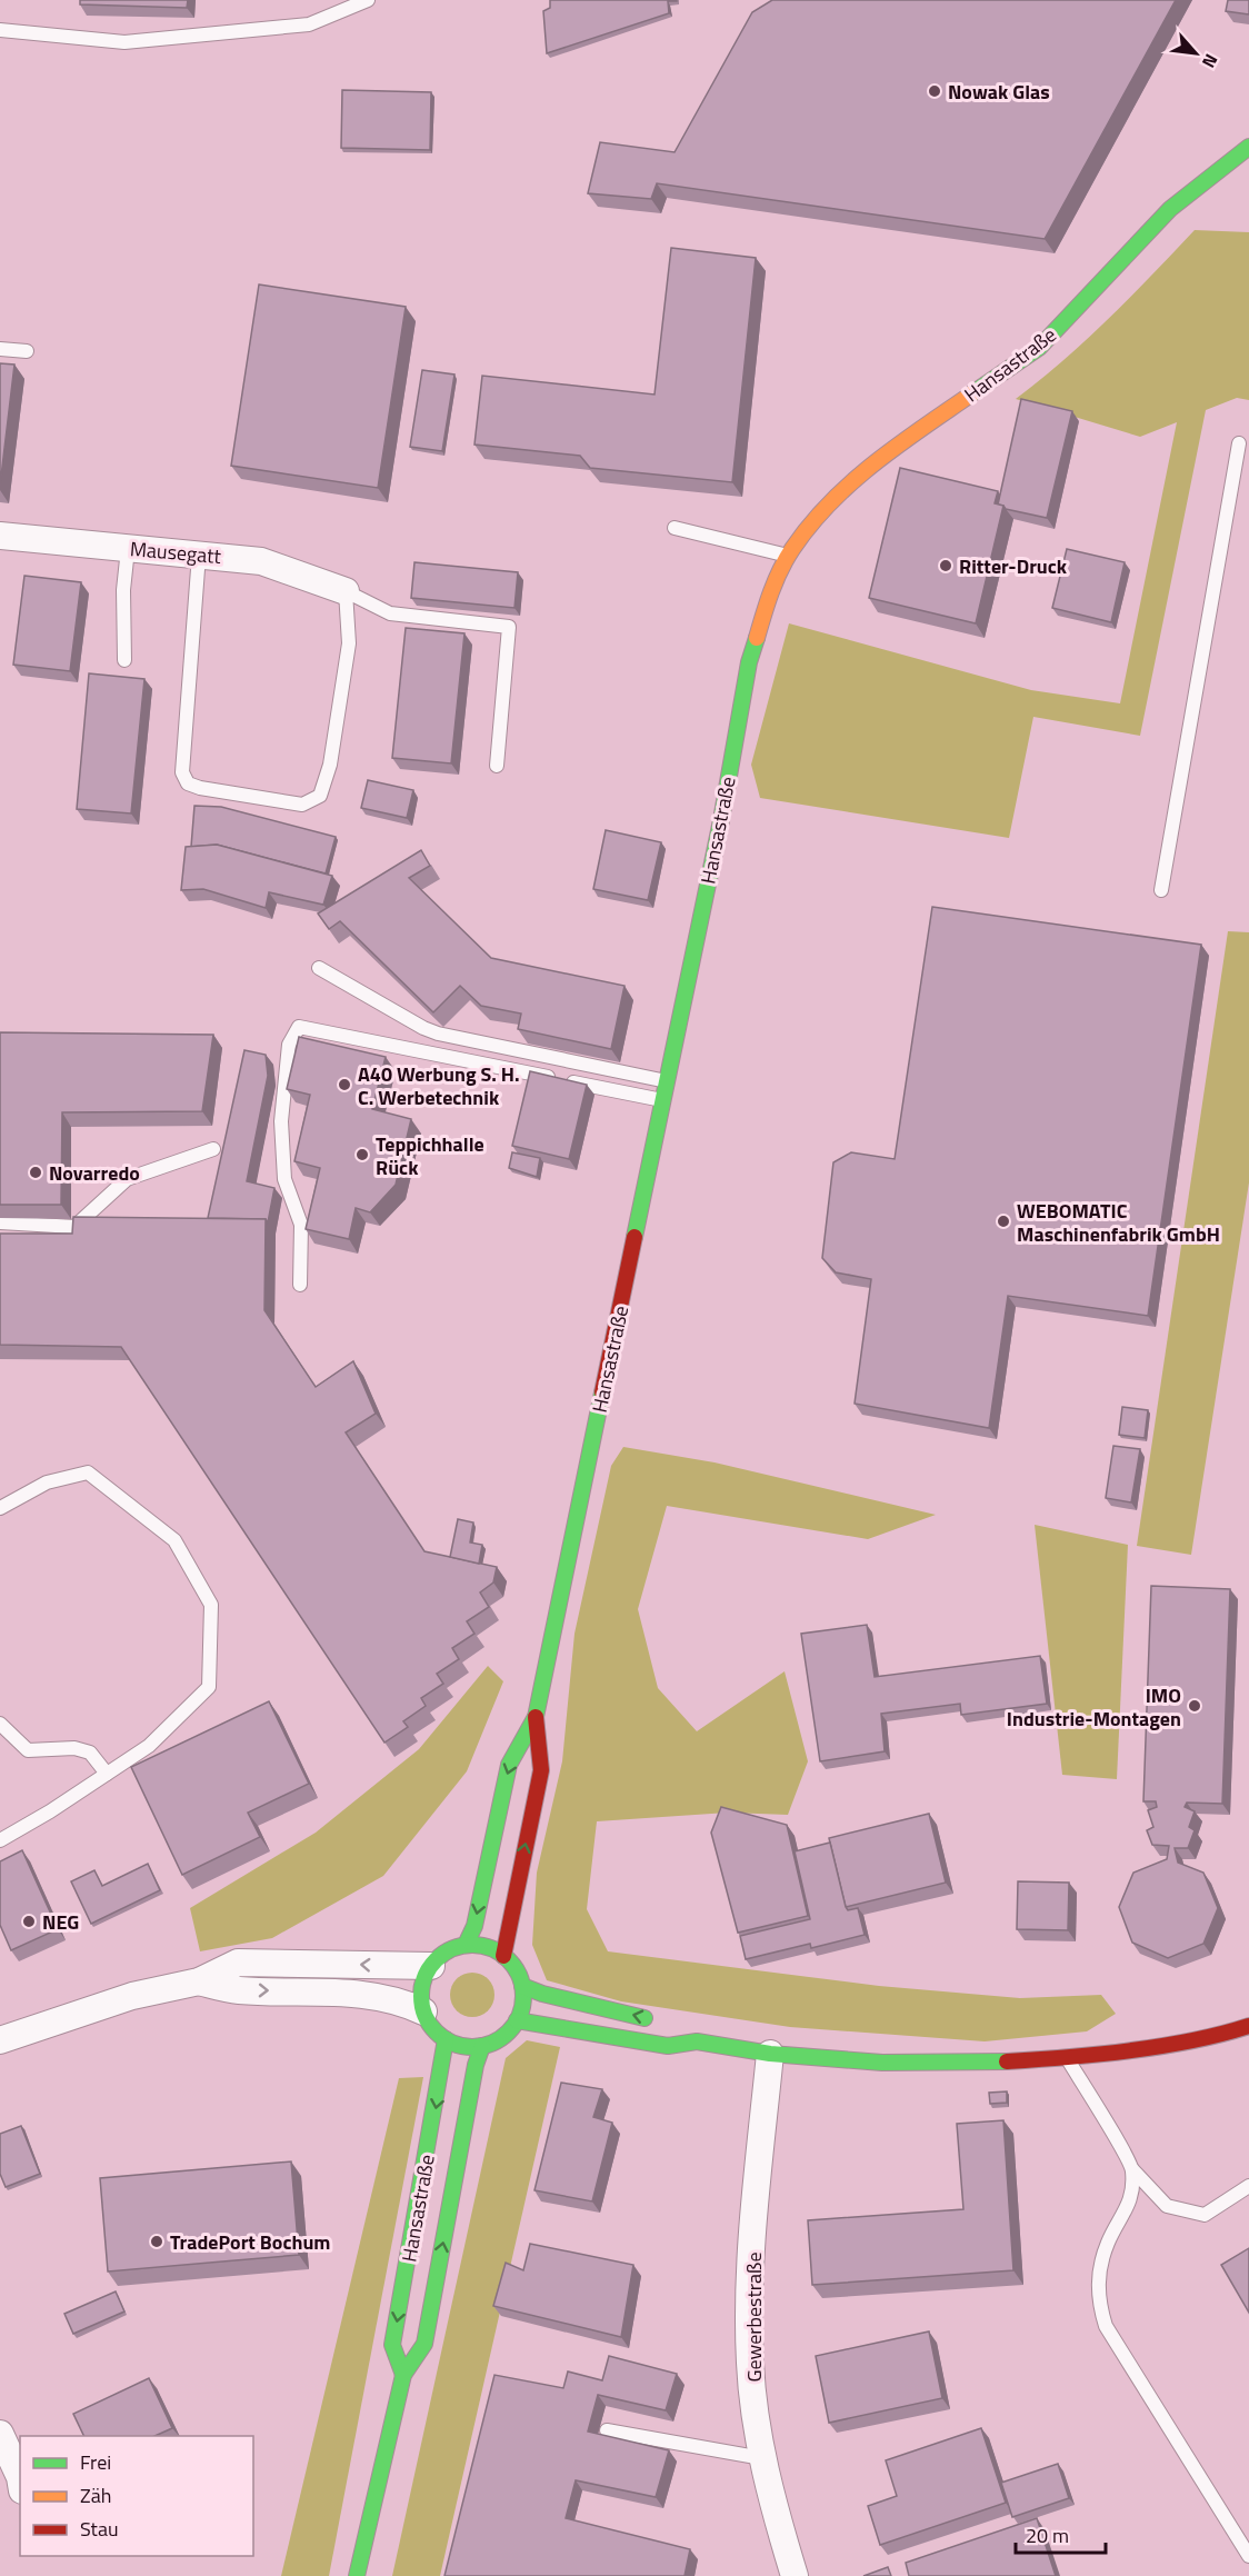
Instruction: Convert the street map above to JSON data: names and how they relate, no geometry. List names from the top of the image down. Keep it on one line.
{"streets":{"street":["Hansastraße","Mausegatt","Gewerbestraße"]},"places":["Nowak Glas","Ritter-Druck","A40 Werbung S. H. C. Werbetechnik","Teppichhalle Rück","Novarredo","WEBOMATIC Maschinenfabrik GmbH","IMO Industrie-Montagen","NEG","TradePort Bochum"],"legend":["Frei","Zäh","Stau"],"scale_bar":"20 m","north":"bottom right"}
